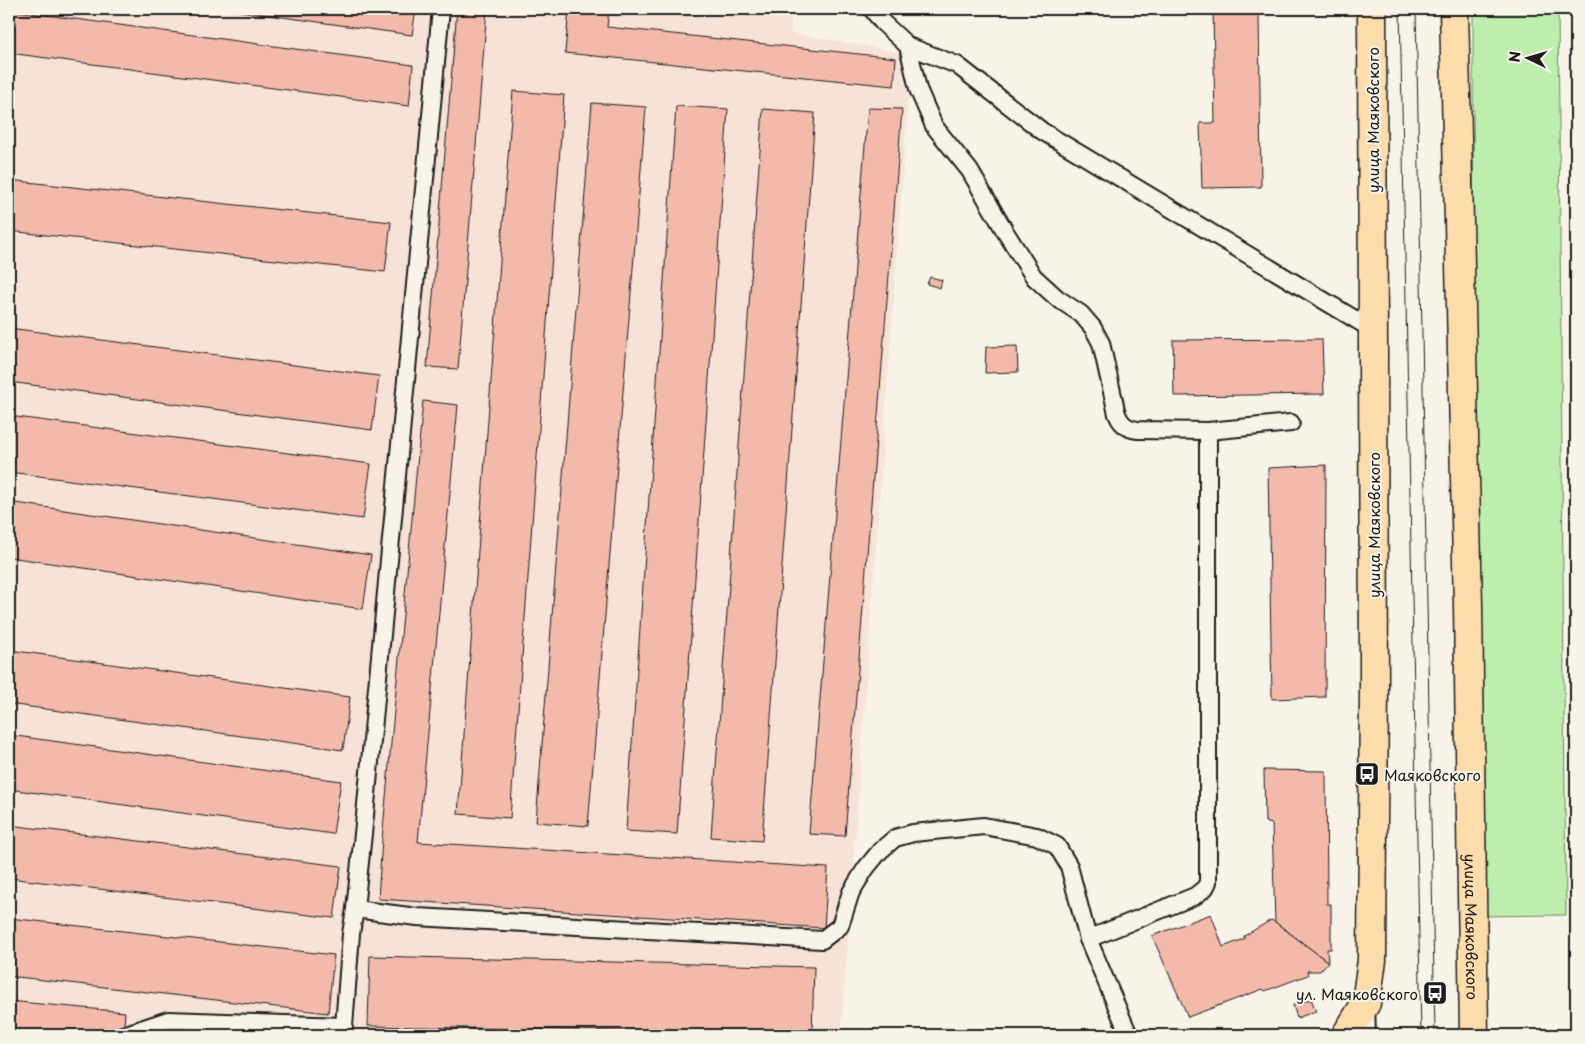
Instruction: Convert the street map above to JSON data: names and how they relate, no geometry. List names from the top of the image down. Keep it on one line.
{"streets":{"main road":["улица Маяковского"]},"places":{"bus stop":["Маяковского","ул. Маяковского"]},"north":"left"}
